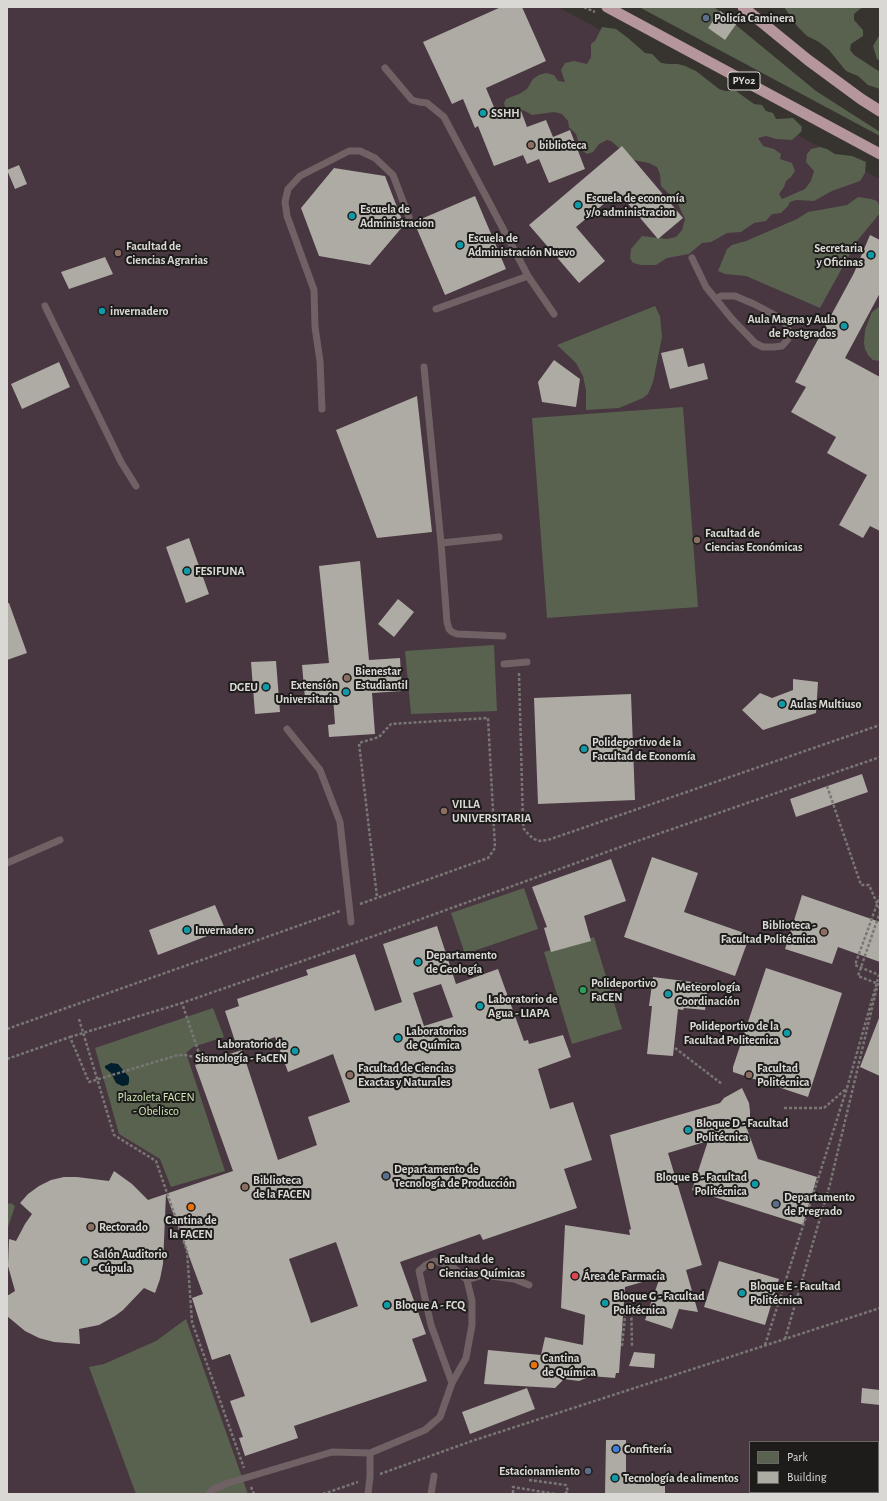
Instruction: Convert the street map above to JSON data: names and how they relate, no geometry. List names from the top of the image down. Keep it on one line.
{"streets":{"highway":["PY02"]},"parks":["Plazoleta FACEN - Obelisco"],"places":["Policía Caminera","SSHH","biblioteca","Escuela de economía y/o administracion","Escuela de Administracion","Escuela de Administración Nuevo","Facultad de Ciencias Agrarias","Secretaria y Oficinas","invernadero","Aula Magna y Aula de Postgrados","Facultad de Ciencias Económicas","FESIFUNA","Bienestar Estudiantil","DGEU","Extensión Universitaria","Aulas Multiuso","Polideportivo de la Facultad de Economía","VILLA UNIVERSITARIA","Invernadero","Biblioteca - Facultad Politécnica","Departamento de Geología","Polideportivo FaCEN","Meteorología Coordinación","Laboratorio de Agua - LIAPA","Polideportivo de la Facultad Politecnica","Laboratorios de Química","Laboratorio de Sismología - FaCEN","Facultad de Ciencias Exactas y Naturales","Facultad Politécnica","Bloque D - Facultad Politécnica","Departamento de Tecnología de Producción","Bloque B - Facultad Politécnica","Biblioteca de la FACEN","Departamento de Pregrado","Cantina de la FACEN","Rectorado","Salón Auditorio - Cúpula","Facultad de Ciencias Químicas","Área de Farmacia","Bloque E - Facultad Politécnica","Bloque G - Facultad Politécnica","Bloque A - FCQ","Cantina de Química","Confitería","Estacionamiento","Tecnología de alimentos"],"legend":["Park","Building"]}
